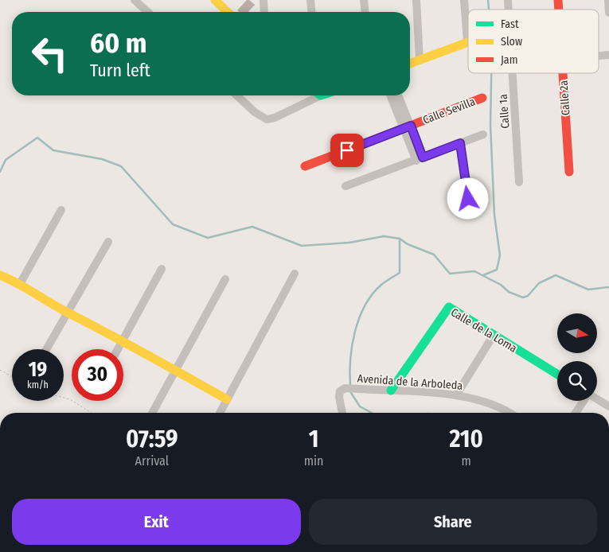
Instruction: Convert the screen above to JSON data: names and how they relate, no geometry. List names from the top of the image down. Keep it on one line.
{"streets":{"street":["Calle 2a","Calle Sevilla","Calle 1a","Calle de la Loma","Avenida de la Arboleda"]},"crossings":[["Calle de la Loma","Avenida de la Arboleda"]],"legend":["Fast","Slow","Jam"],"north":"right","page":{"turn":["60 m","Turn left"],"speed":"19 km/h","limit":"30","eta":["07:59","Arrival","1","min","210","m"],"buttons":["Exit","Share"]}}
